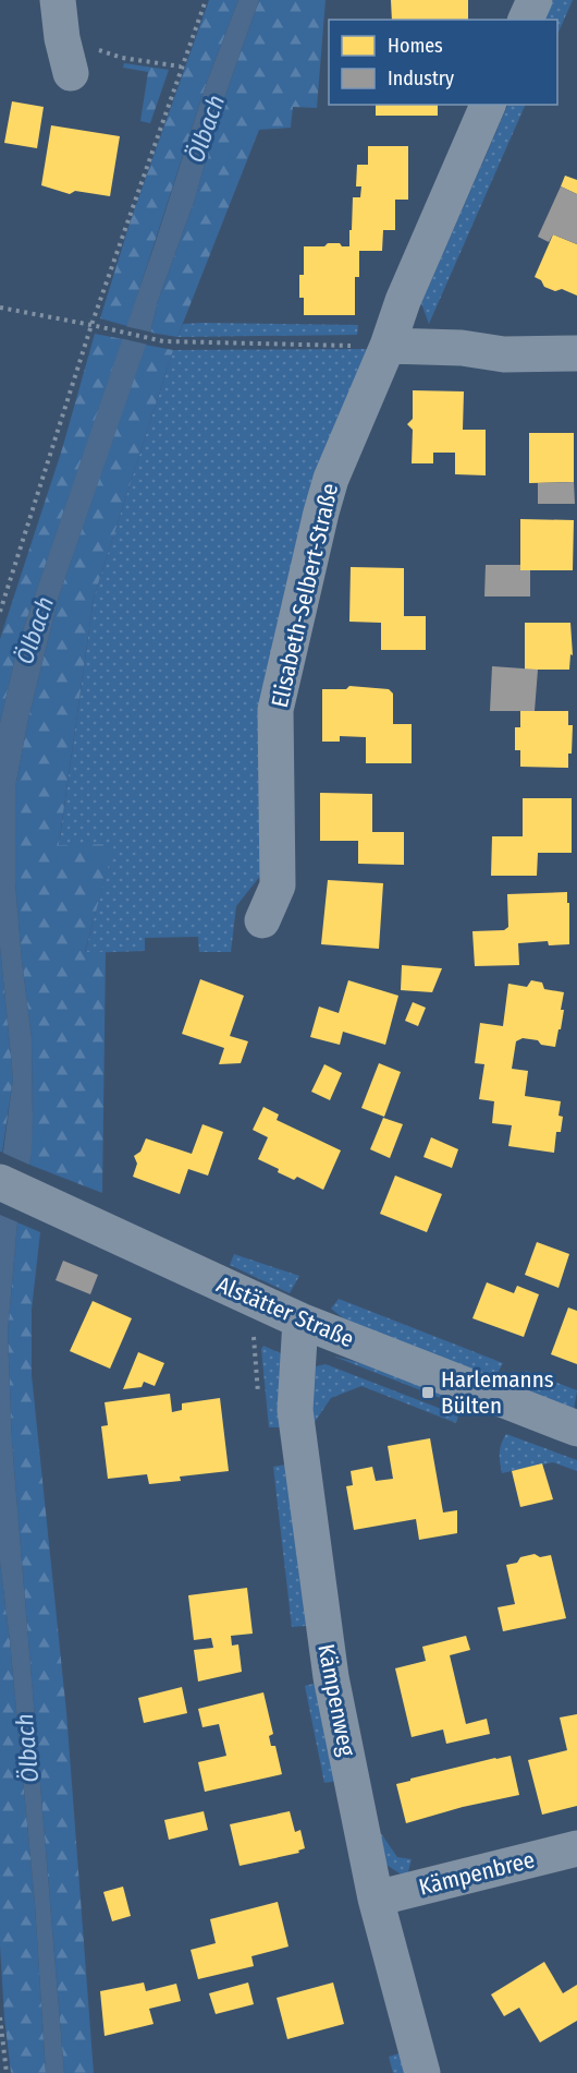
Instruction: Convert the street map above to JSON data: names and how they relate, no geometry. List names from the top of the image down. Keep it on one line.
{"streets":{"street":["Elisabeth-Selbert-Straße","Alstätter Straße","Kämpenweg","Kämpenbree"]},"crossings":[["Alstätter Straße","Kämpenweg"],["Kämpenweg","Kämpenbree"]],"water":["Ölbach"],"places":{"transit":["Harlemanns Bülten"]},"legend":["Homes","Industry"]}
